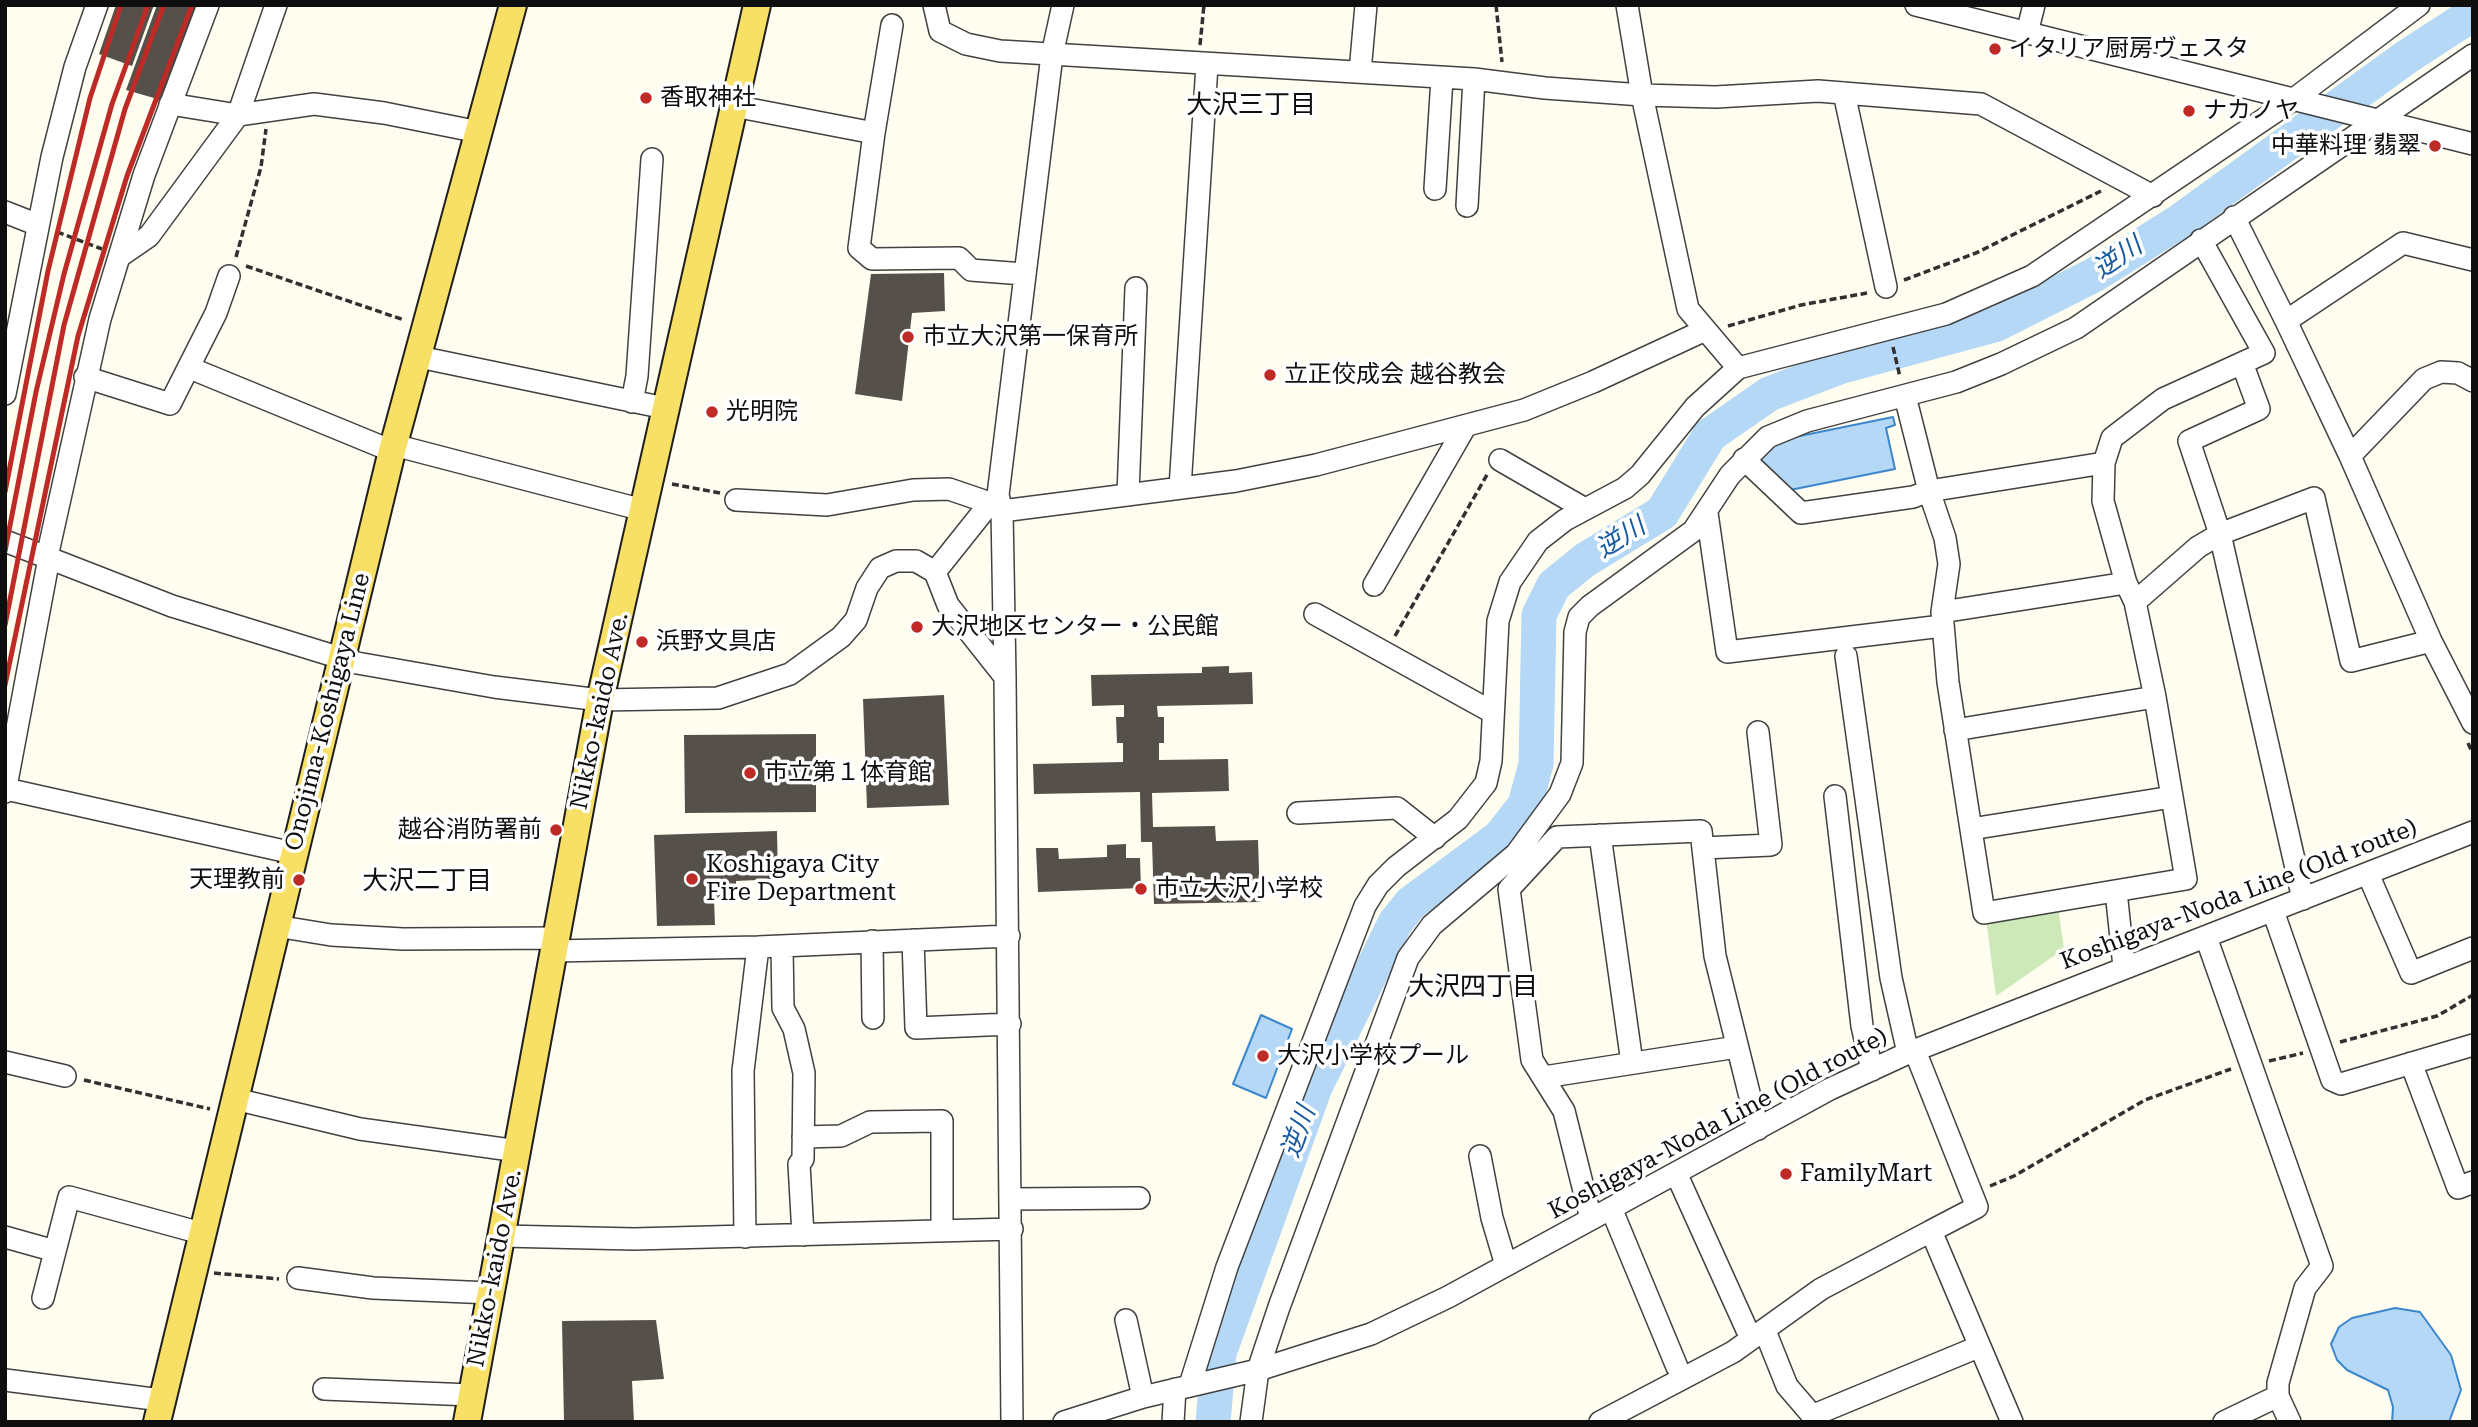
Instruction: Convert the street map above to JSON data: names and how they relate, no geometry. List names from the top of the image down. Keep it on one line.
{"streets":{"main road":["Nikko-kaido Ave.","Onojima-Koshigaya Line"],"street":["Koshigaya-Noda Line (Old route)"]},"districts":["大沢三丁目","大沢二丁目","大沢四丁目"],"water":["逆川"],"places":["イタリア厨房ヴェスタ","香取神社","ナカノヤ","中華料理 翡翠","市立大沢第一保育所","立正佼成会 越谷教会","光明院","大沢地区センター・公民館","浜野文具店","市立第１体育館","越谷消防署前","Koshigaya City Fire Department","天理教前","市立大沢小学校","大沢小学校プール","FamilyMart"]}
